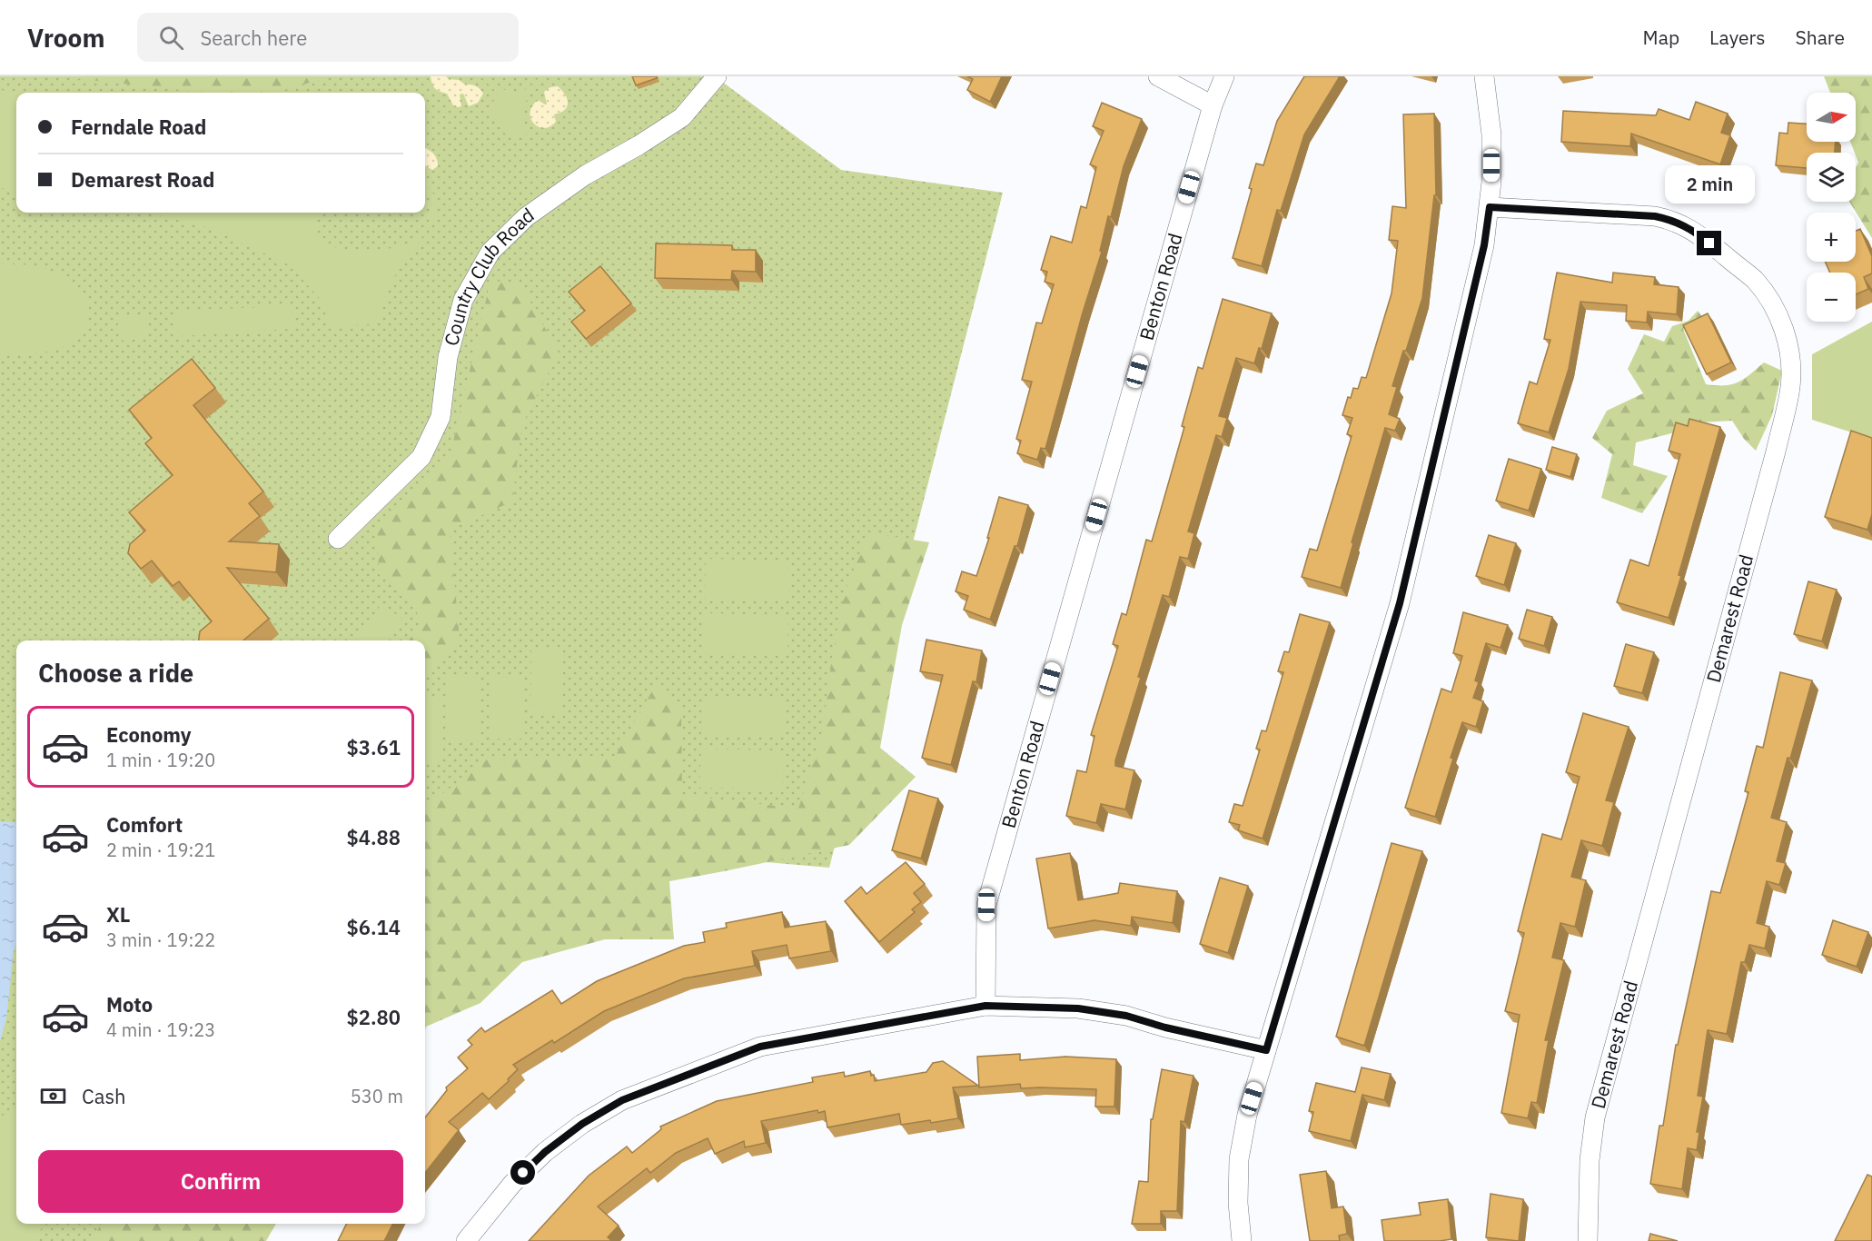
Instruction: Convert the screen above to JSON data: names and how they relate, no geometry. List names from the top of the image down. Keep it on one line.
{"streets":{"street":["Country Club Road","Benton Road","Demarest Road"]},"north":"right","page":{"header":"Vroom","search":"Search here","nav":["Map","Layers","Share"],"map_buttons":["+","−"],"banner":["Ferndale Road","Demarest Road"],"bubble":"2 min","heading":"Choose a ride","list":[{"name":"Economy","note":"1 min · 19:20","value":"$3.61"},{"name":"Comfort","note":"2 min · 19:21","value":"$4.88"},{"name":"XL","note":"3 min · 19:22","value":"$6.14"},{"name":"Moto","note":"4 min · 19:23","value":"$2.80"}],"pay":["Cash","530 m"],"buttons":"Confirm"}}
